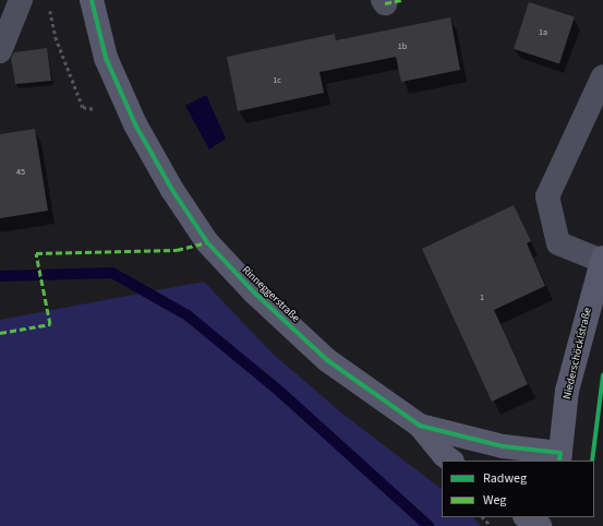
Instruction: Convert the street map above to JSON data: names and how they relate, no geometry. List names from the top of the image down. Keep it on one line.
{"streets":{"main road":["Rinneggerstraße","Niederschöcklstraße"]},"crossings":[["Rinneggerstraße","Niederschöcklstraße"]],"house_numbers":["1a","1b","1c","45","1"],"legend":["Radweg","Weg"]}
